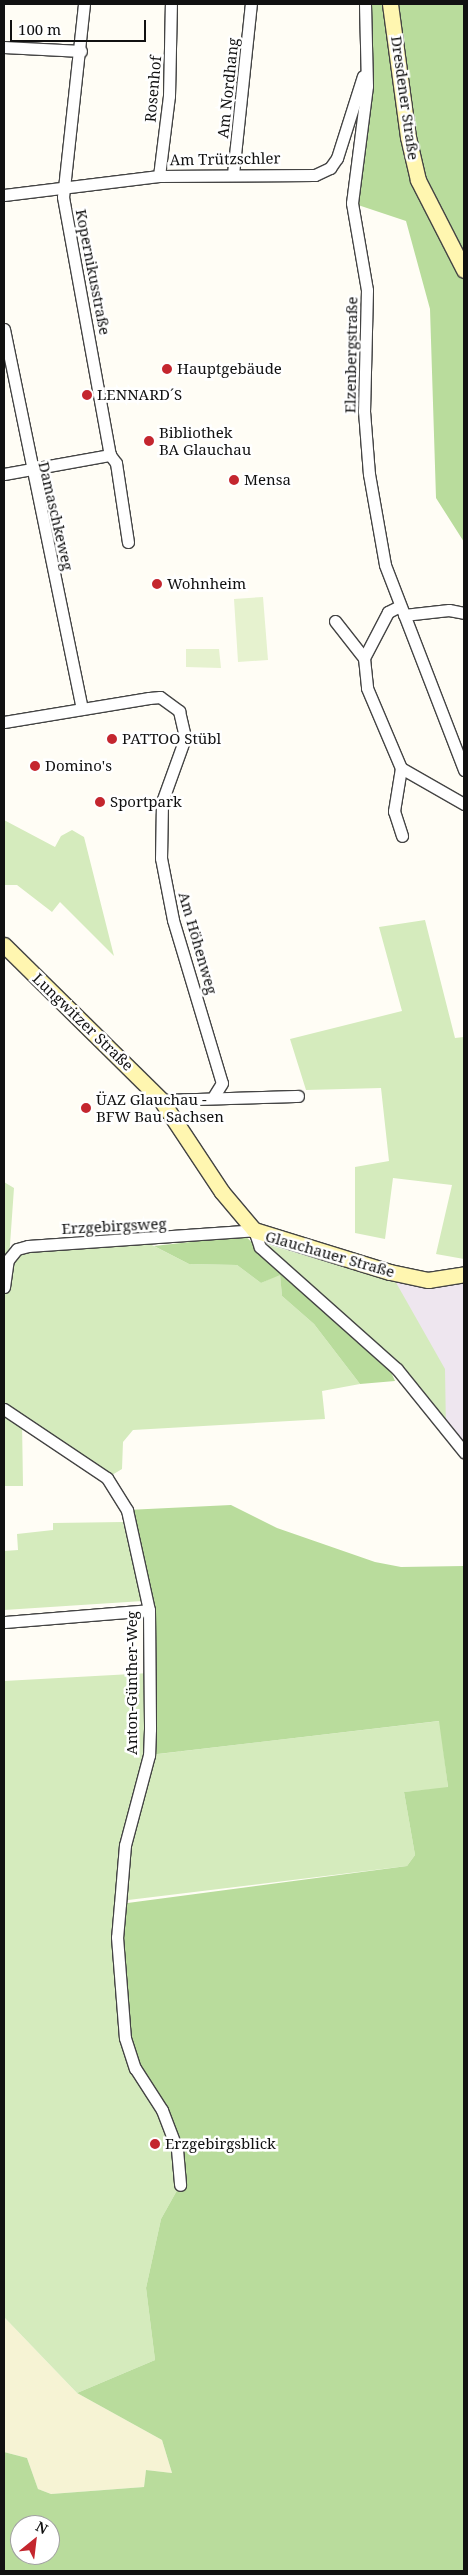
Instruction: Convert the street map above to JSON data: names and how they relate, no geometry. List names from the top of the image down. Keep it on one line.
{"streets":{"street":["Am Nordhang","Rosenhof","Dresdener Straße","Am Trützschler","Kopernikusstraße","Elzenbergstraße","Damaschkeweg","Am Höhenweg","Lungwitzer Straße","Erzgebirgsweg","Glauchauer Straße","Anton-Günther-Weg"]},"crossings":[["Am Nordhang","Am Trützschler"],["Rosenhof","Am Trützschler"],["Am Trützschler","Kopernikusstraße"],["Am Trützschler","Elzenbergstraße"],["Damaschkeweg","Am Höhenweg"],["Lungwitzer Straße","Glauchauer Straße"],["Erzgebirgsweg","Glauchauer Straße"]],"places":["Hauptgebäude","LENNARD´S","Bibliothek BA Glauchau","Mensa","Wohnheim","PATTOO Stübl","Domino's","Sportpark","ÜAZ Glauchau - BFW Bau Sachsen","Erzgebirgsblick"],"scale_bar":"100 m","north":"top right"}
